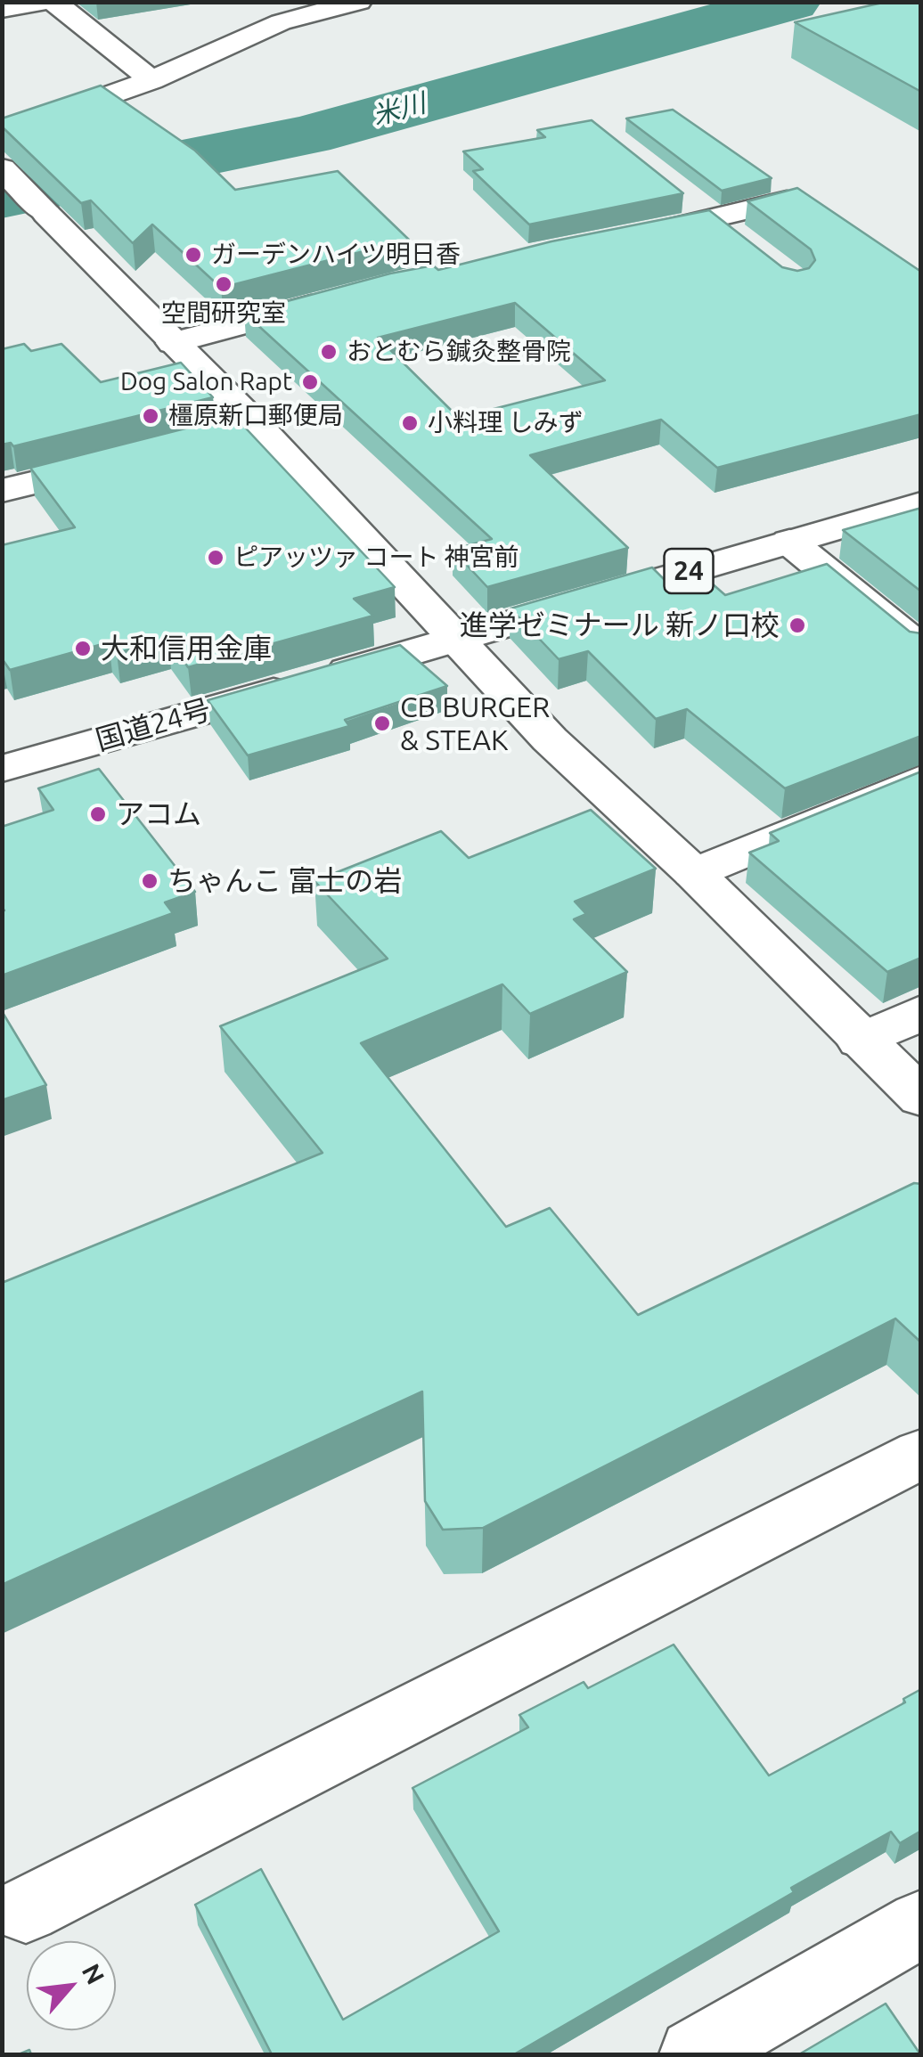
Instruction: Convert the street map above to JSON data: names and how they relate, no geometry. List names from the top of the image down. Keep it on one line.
{"streets":{"main road":["24","国道24号"]},"water":["米川"],"places":["ガーデンハイツ明日香","空間研究室","おとむら鍼灸整骨院","Dog Salon Rapt","橿原新口郵便局","小料理 しみず","ピアッツァ コート 神宮前","進学ゼミナール 新ノ口校","大和信用金庫","CB BURGER & STEAK","アコム","ちゃんこ 富士の岩"],"north":"top right"}
